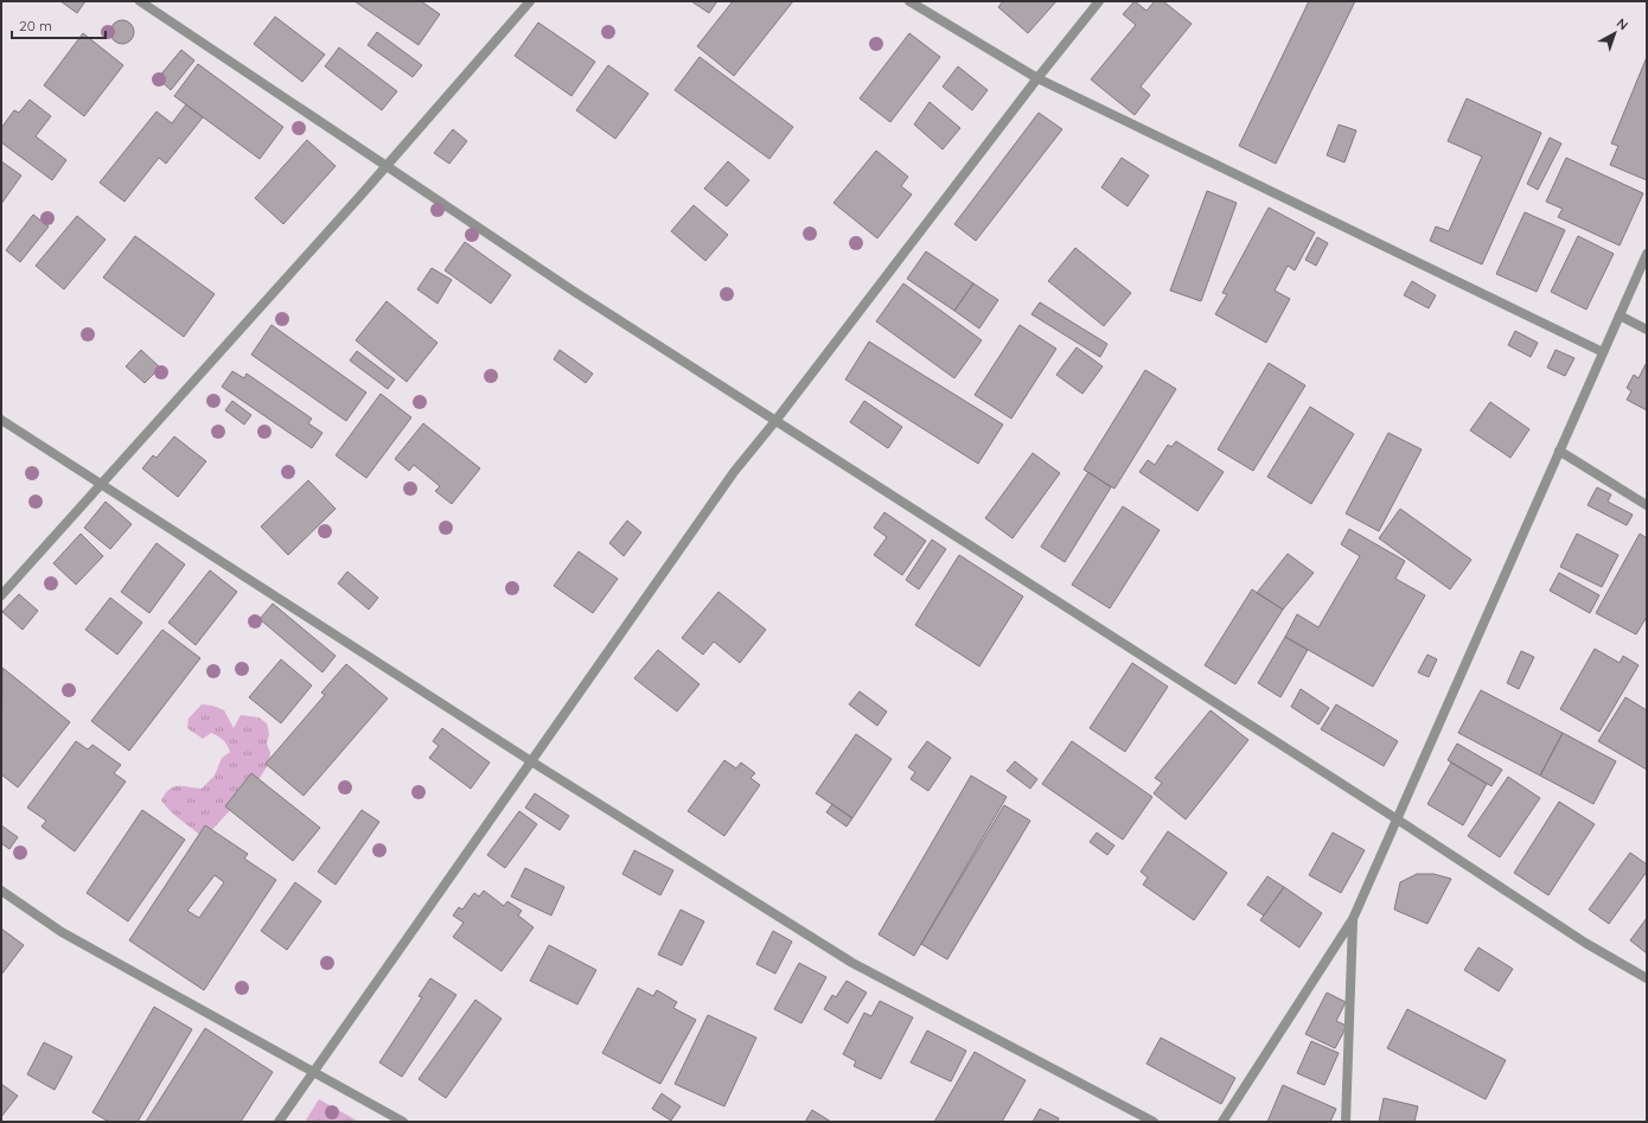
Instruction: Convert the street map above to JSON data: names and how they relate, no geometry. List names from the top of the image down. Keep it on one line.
{"scale_bar":"20 m","north":"top right"}
